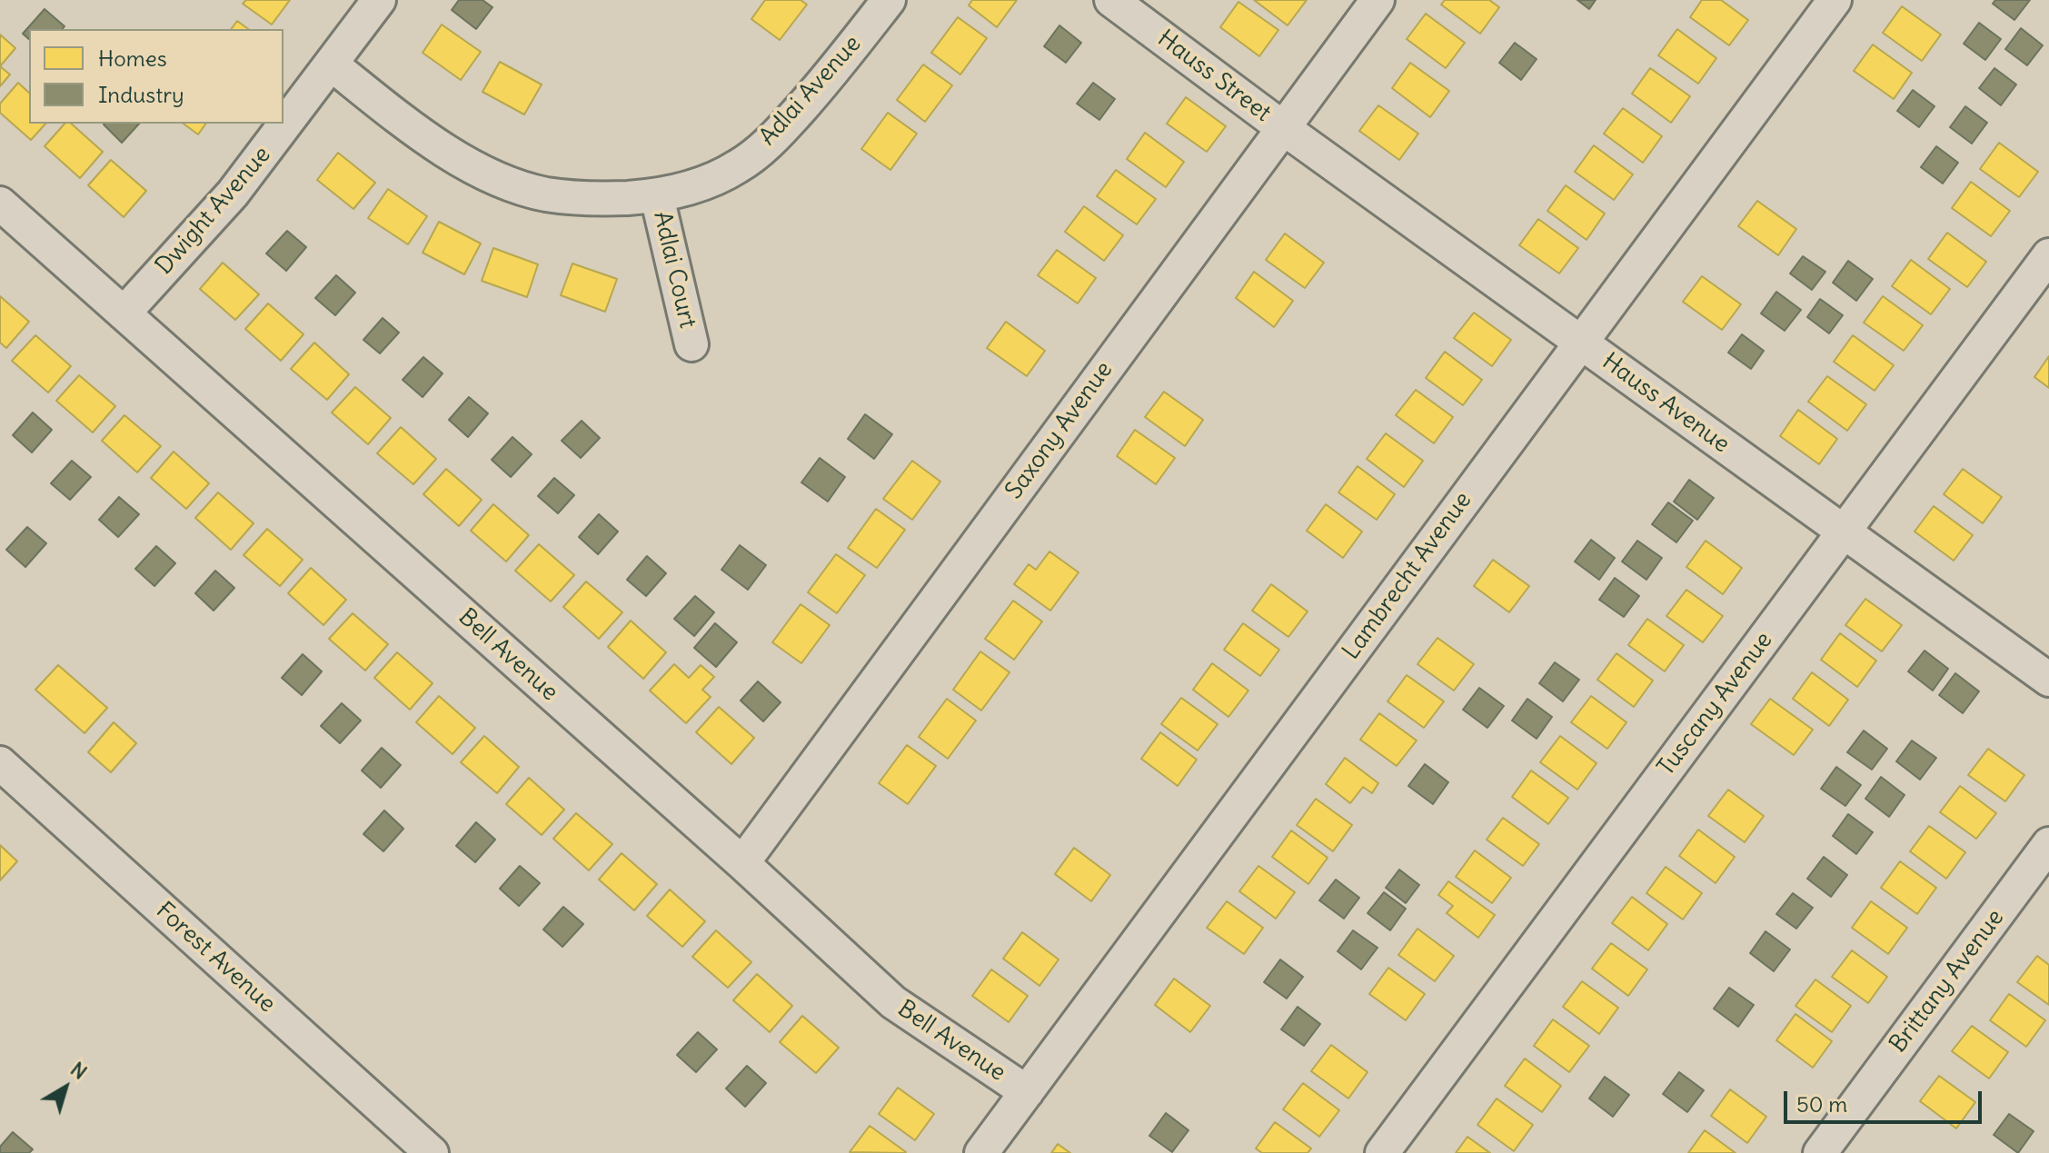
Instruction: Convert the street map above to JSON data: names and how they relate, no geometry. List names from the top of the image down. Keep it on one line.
{"streets":{"street":["Hauss Street","Adlai Avenue","Dwight Avenue","Adlai Court","Hauss Avenue","Saxony Avenue","Lambrecht Avenue","Bell Avenue","Tuscany Avenue","Forest Avenue","Brittany Avenue"]},"crossings":[["Hauss Street","Hauss Avenue"],["Hauss Street","Saxony Avenue"],["Adlai Avenue","Dwight Avenue"],["Adlai Avenue","Adlai Court"],["Dwight Avenue","Bell Avenue"],["Hauss Avenue","Saxony Avenue"],["Hauss Avenue","Lambrecht Avenue"],["Hauss Avenue","Tuscany Avenue"],["Saxony Avenue","Bell Avenue"],["Lambrecht Avenue","Bell Avenue"]],"legend":["Homes","Industry"],"scale_bar":"50 m","north":"top right"}
